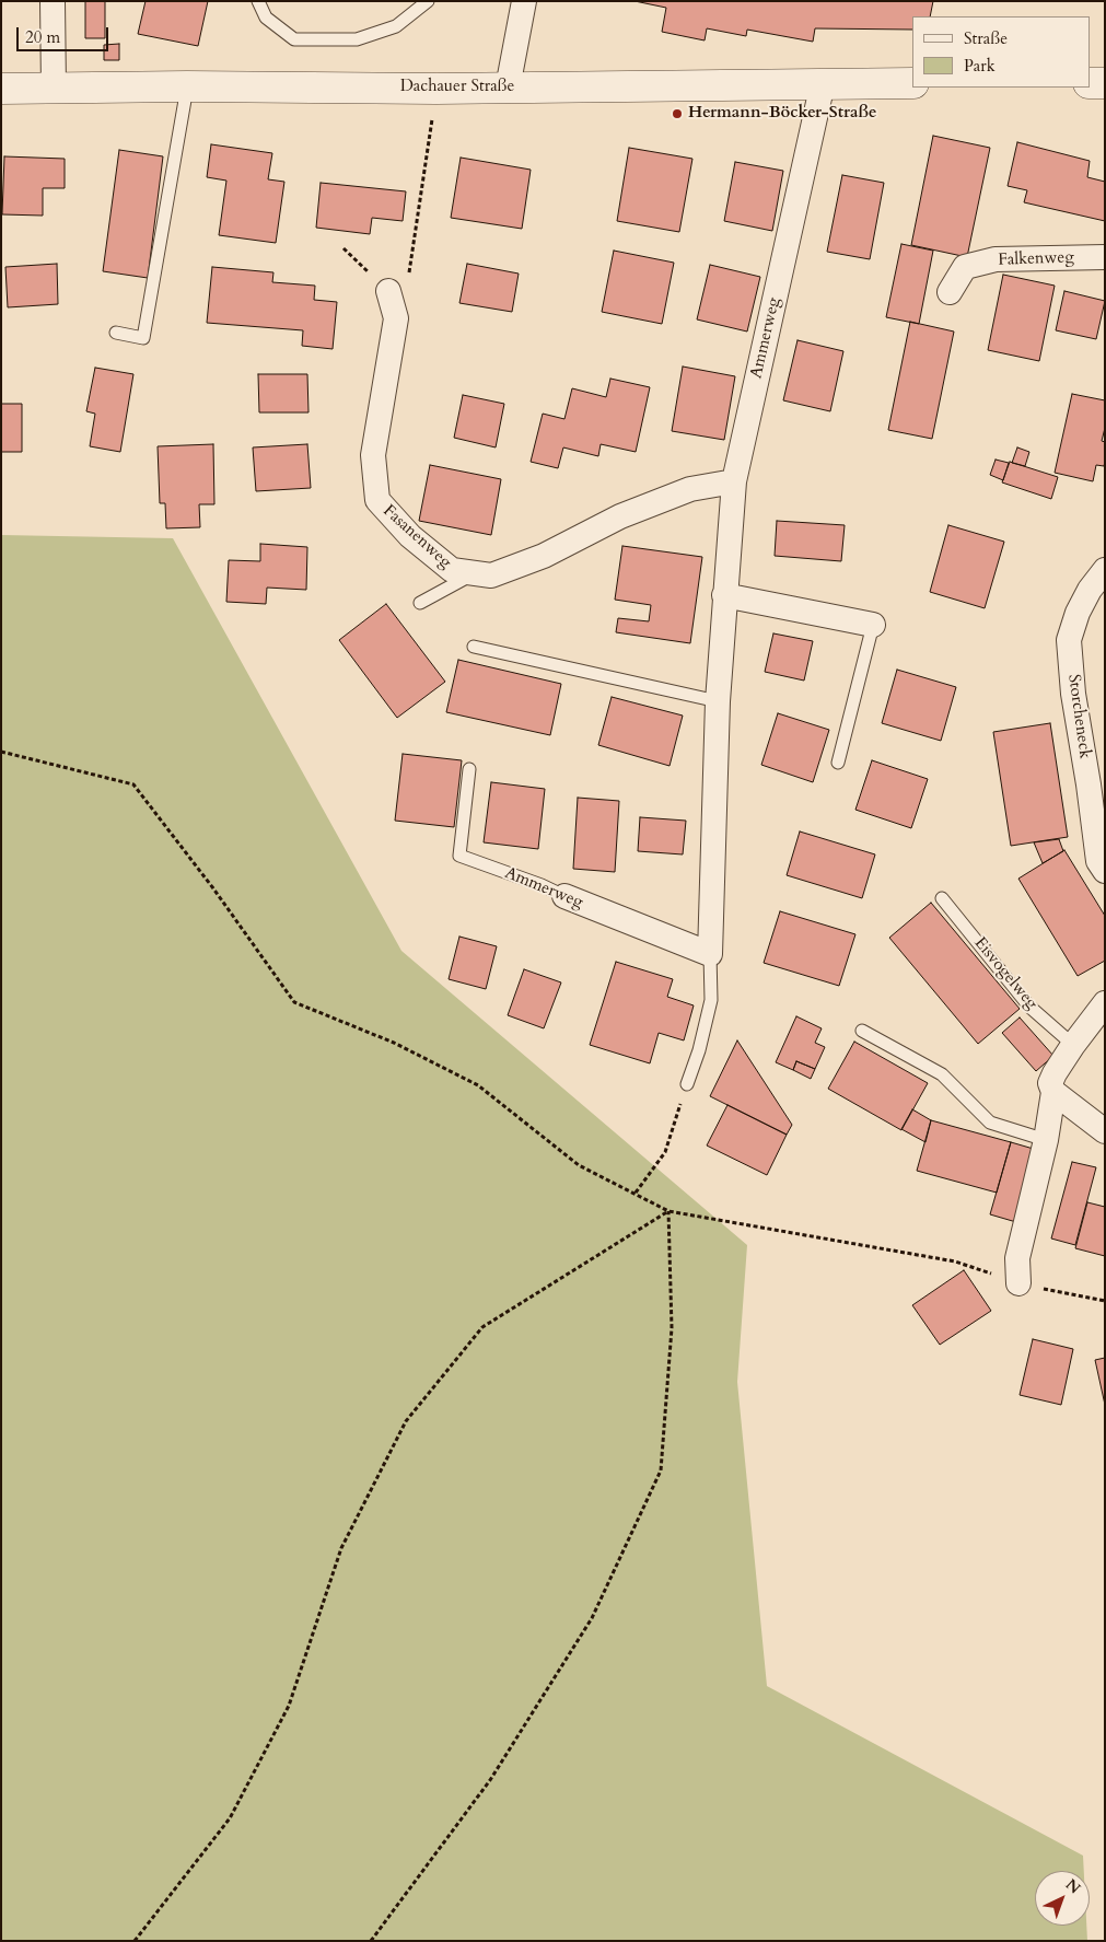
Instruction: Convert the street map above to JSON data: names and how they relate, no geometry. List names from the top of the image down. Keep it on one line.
{"streets":{"street":["Dachauer Straße","Falkenweg","Ammerweg","Fasanenweg","Storcheneck"],"lane":["Eisvogelweg"]},"crossings":[["Dachauer Straße","Ammerweg"],["Ammerweg","Fasanenweg"]],"places":["Hermann-Böcker-Straße"],"legend":["Straße","Park"],"scale_bar":"20 m","north":"top right"}
